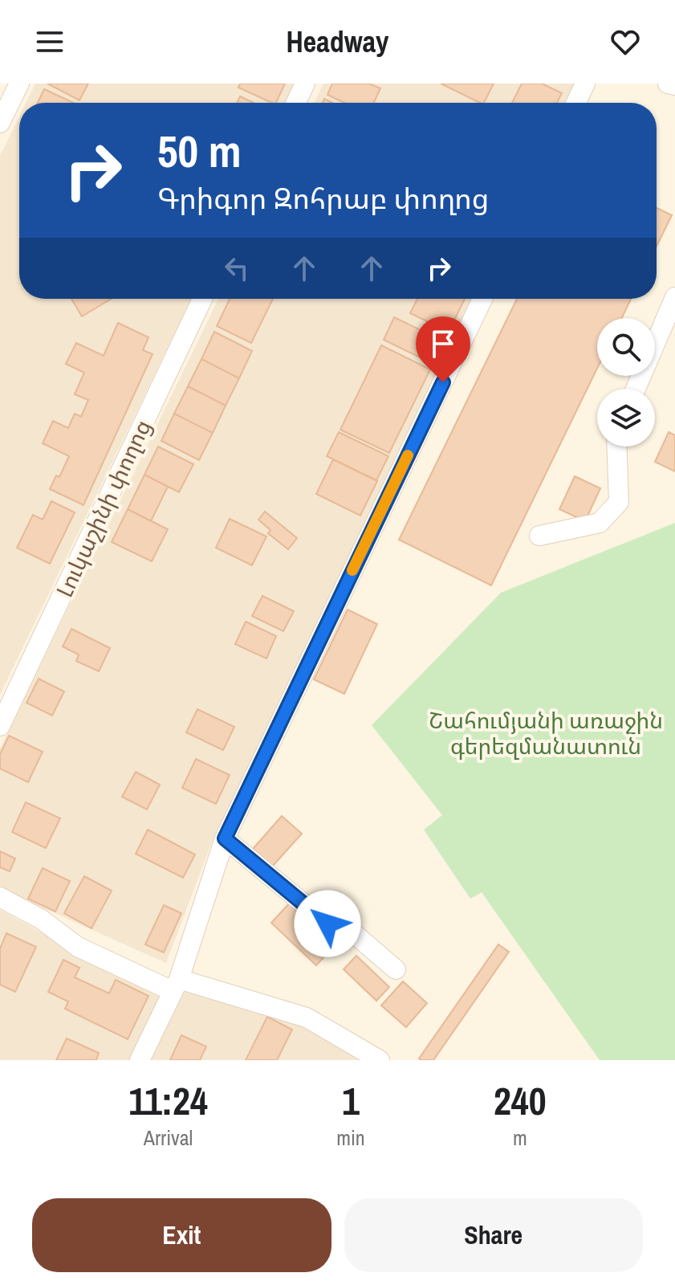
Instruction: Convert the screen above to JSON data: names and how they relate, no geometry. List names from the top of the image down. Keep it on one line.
{"streets":{"street":["Լուկաշինի փողոց"]},"parks":["Շահումյանի առաջին գերեզմանատուն"],"page":{"header":"Headway","turn":["50 m","Գրիգոր Զոհրաբ փողոց"],"eta":["11:24","Arrival","1","min","240","m"],"buttons":["Exit","Share"]}}
